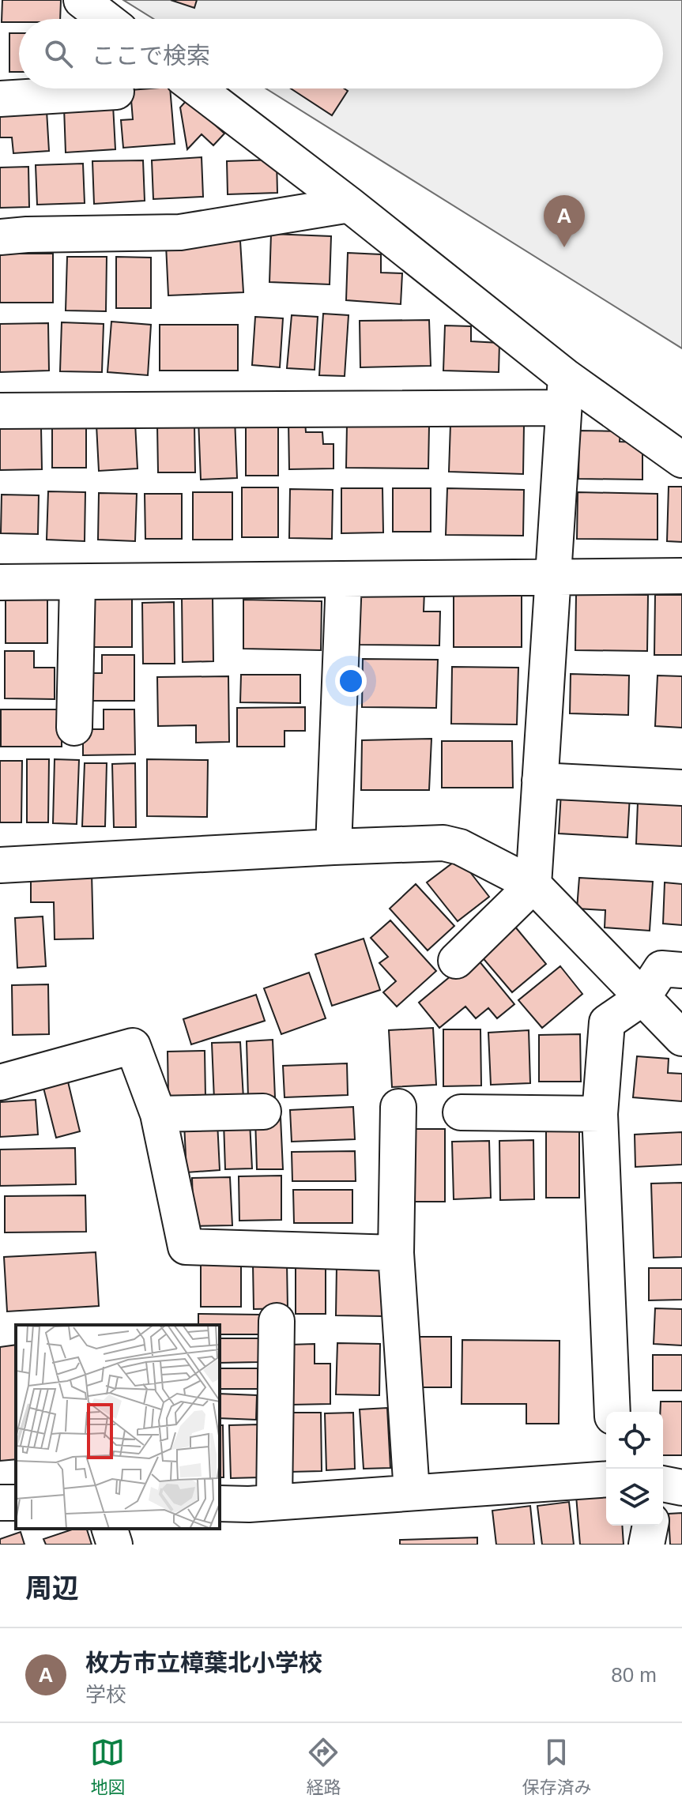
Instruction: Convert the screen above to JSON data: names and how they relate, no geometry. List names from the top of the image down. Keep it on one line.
{"page":{"search":"ここで検索","pins":"A","heading":"周辺","list":[{"mark":"A","name":"枚方市立樟葉北小学校","note":"学校","value":"80 m"}],"nav":["地図","経路","保存済み"]}}
